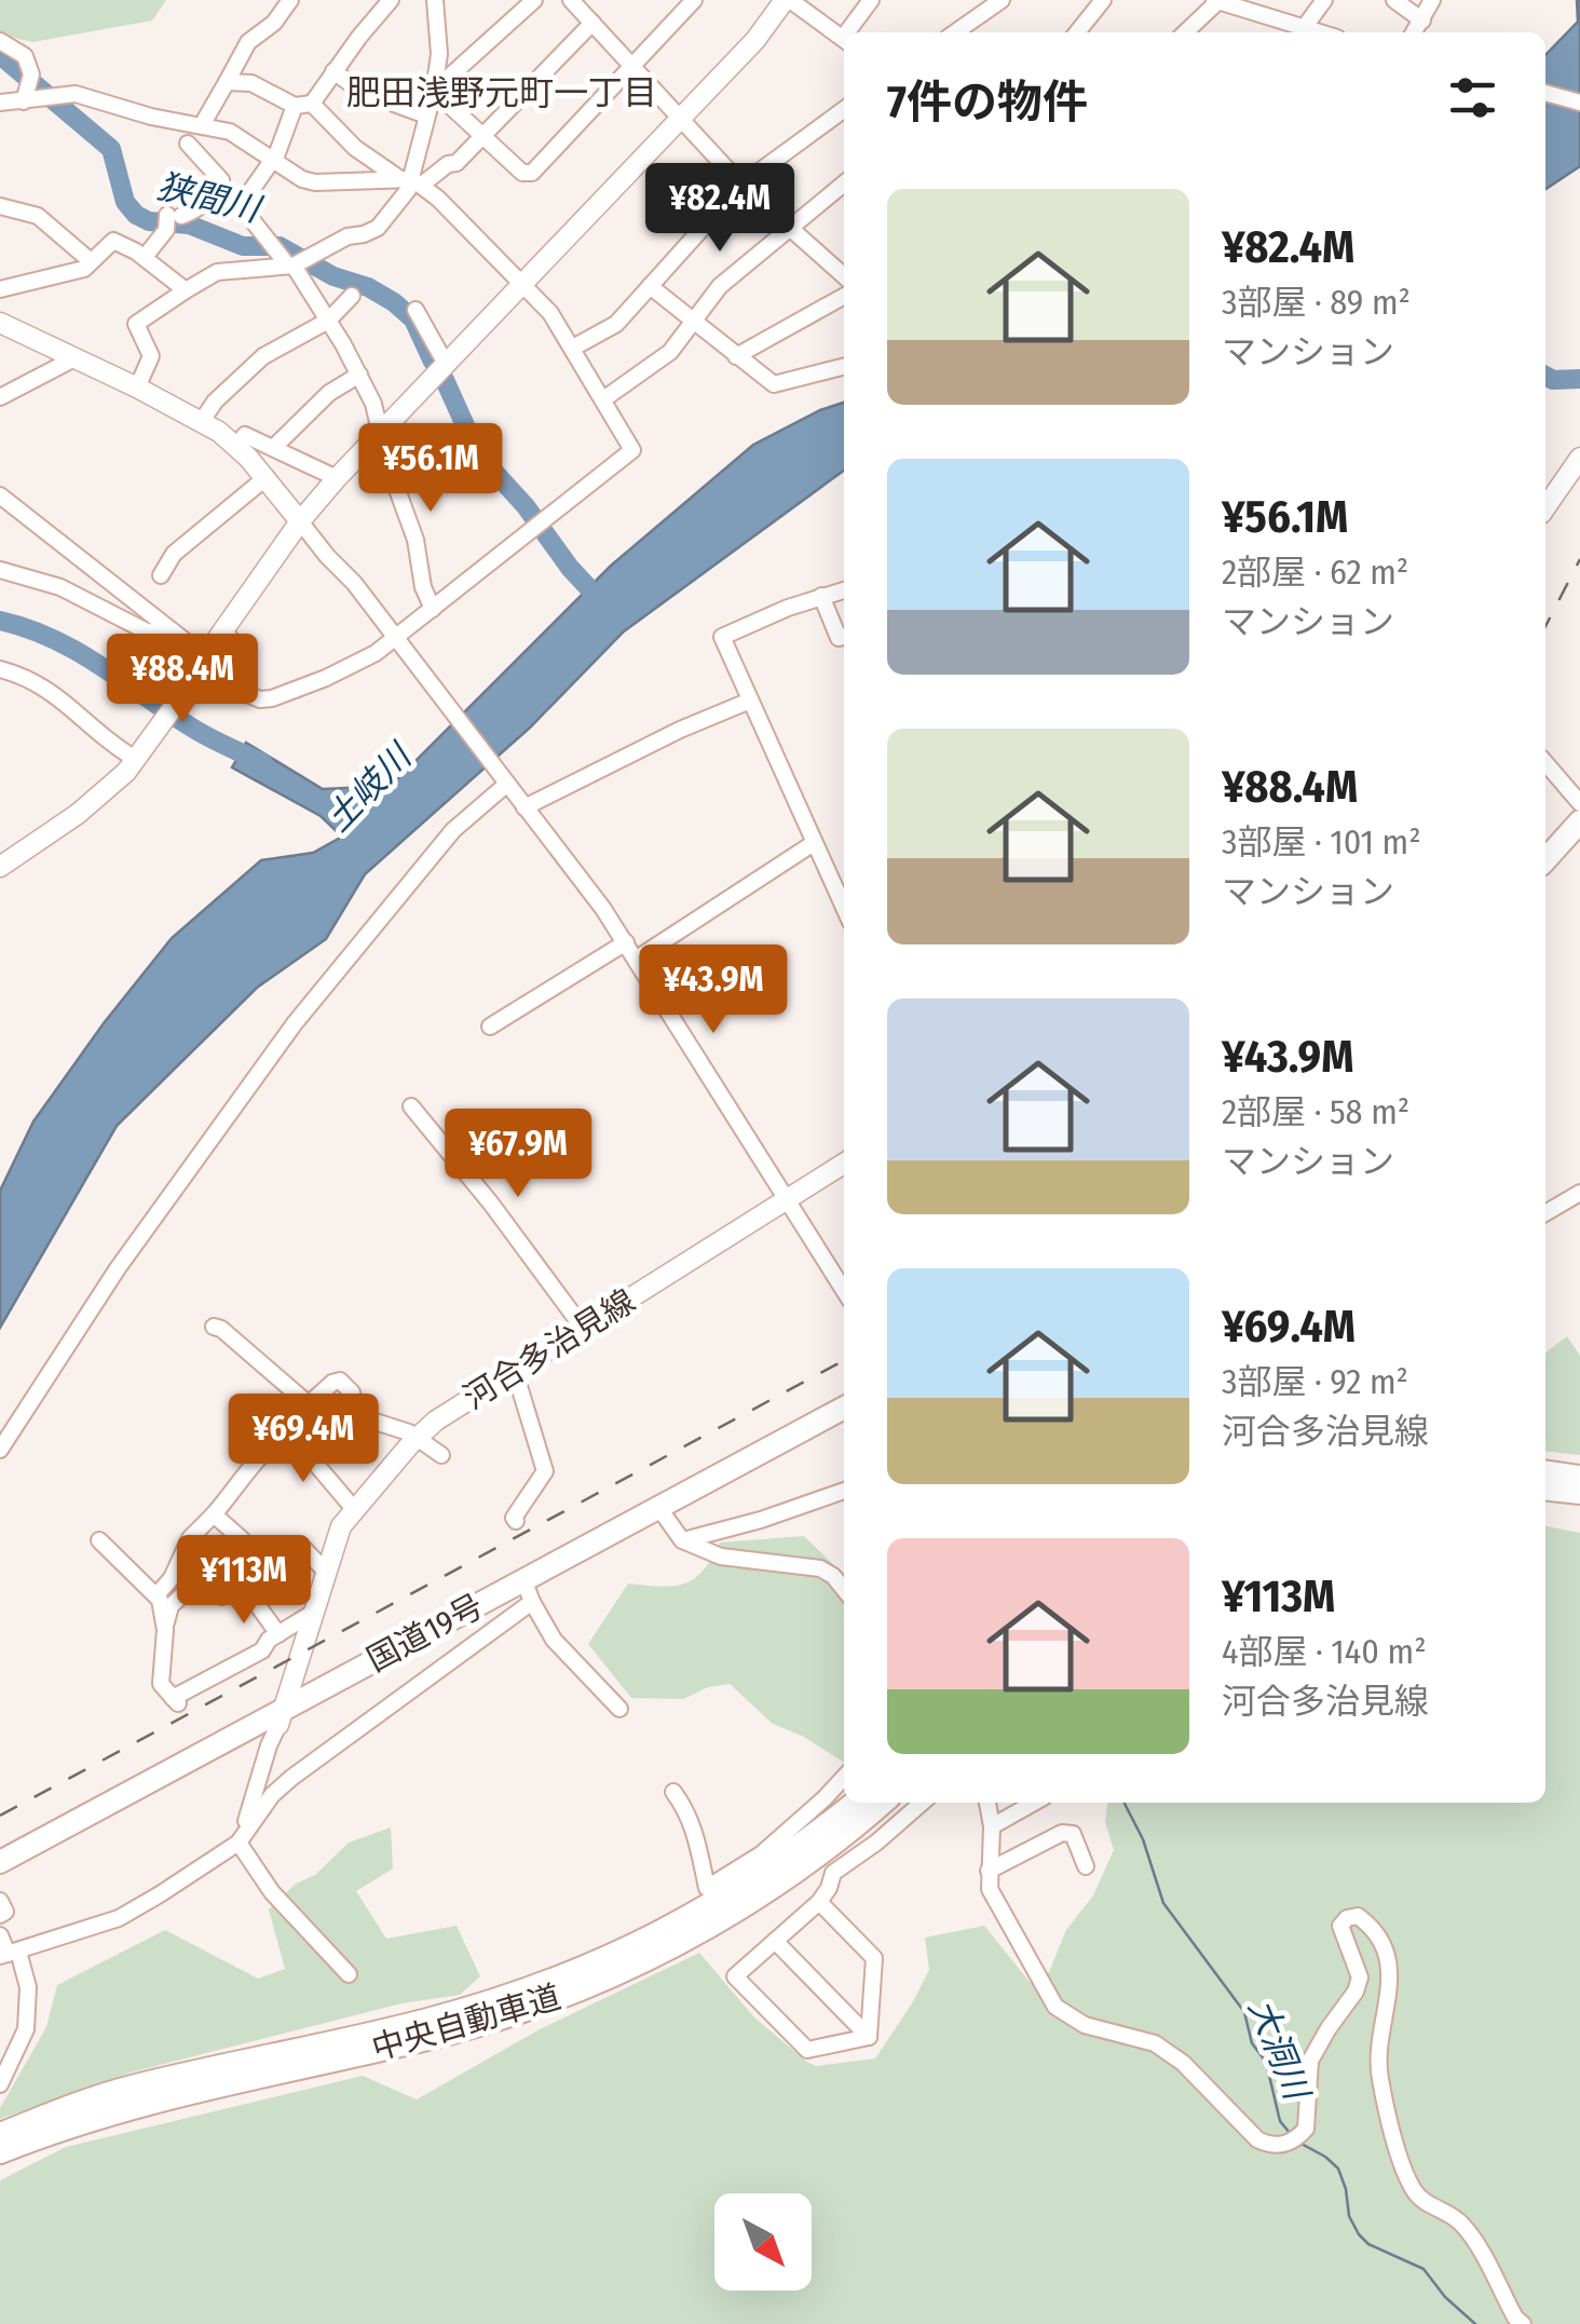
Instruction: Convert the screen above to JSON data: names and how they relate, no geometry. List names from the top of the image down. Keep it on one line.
{"streets":{"highway":["国道19号","中央自動車道"],"main road":["河合多治見線"]},"crossings":[["河合多治見線","国道19号"]],"districts":["肥田浅野元町一丁目"],"water":["狭間川","土岐川","大洞川"],"north":"bottom right","page":{"heading":"7件の物件","list":[{"name":"¥82.4M","note":"3部屋 · 89 m² · マンション"},{"name":"¥56.1M","note":"2部屋 · 62 m² · マンション"},{"name":"¥88.4M","note":"3部屋 · 101 m² · マンション"},{"name":"¥43.9M","note":"2部屋 · 58 m² · マンション"},{"name":"¥69.4M","note":"3部屋 · 92 m² · 河合多治見線"},{"name":"¥113M","note":"4部屋 · 140 m² · 河合多治見線"}],"price":["¥82.4M","¥56.1M","¥88.4M","¥43.9M","¥67.9M","¥69.4M","¥113M"]}}
